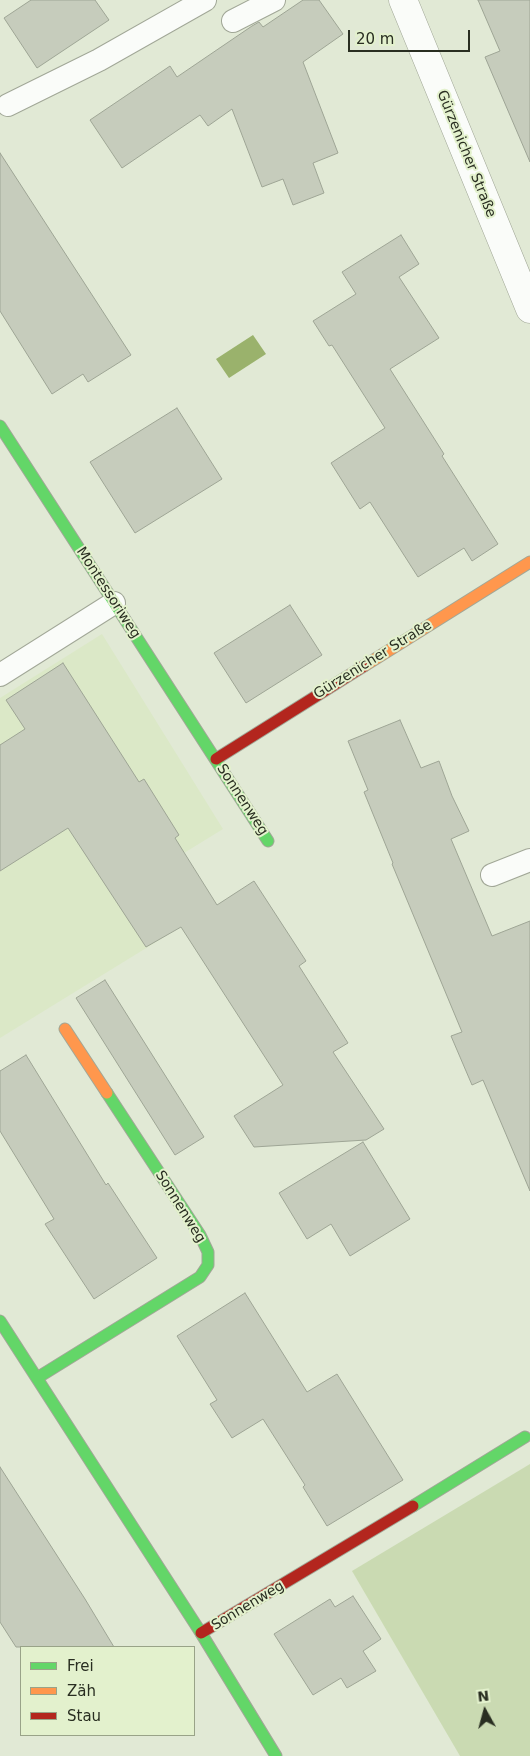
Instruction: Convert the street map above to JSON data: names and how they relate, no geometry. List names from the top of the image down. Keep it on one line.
{"streets":{"street":["Gürzenicher Straße","Montessoriweg","Sonnenweg"]},"crossings":[["Gürzenicher Straße","Montessoriweg"],["Gürzenicher Straße","Sonnenweg"],["Montessoriweg","Sonnenweg"]],"legend":["Frei","Zäh","Stau"],"scale_bar":"20 m","north":"top"}
